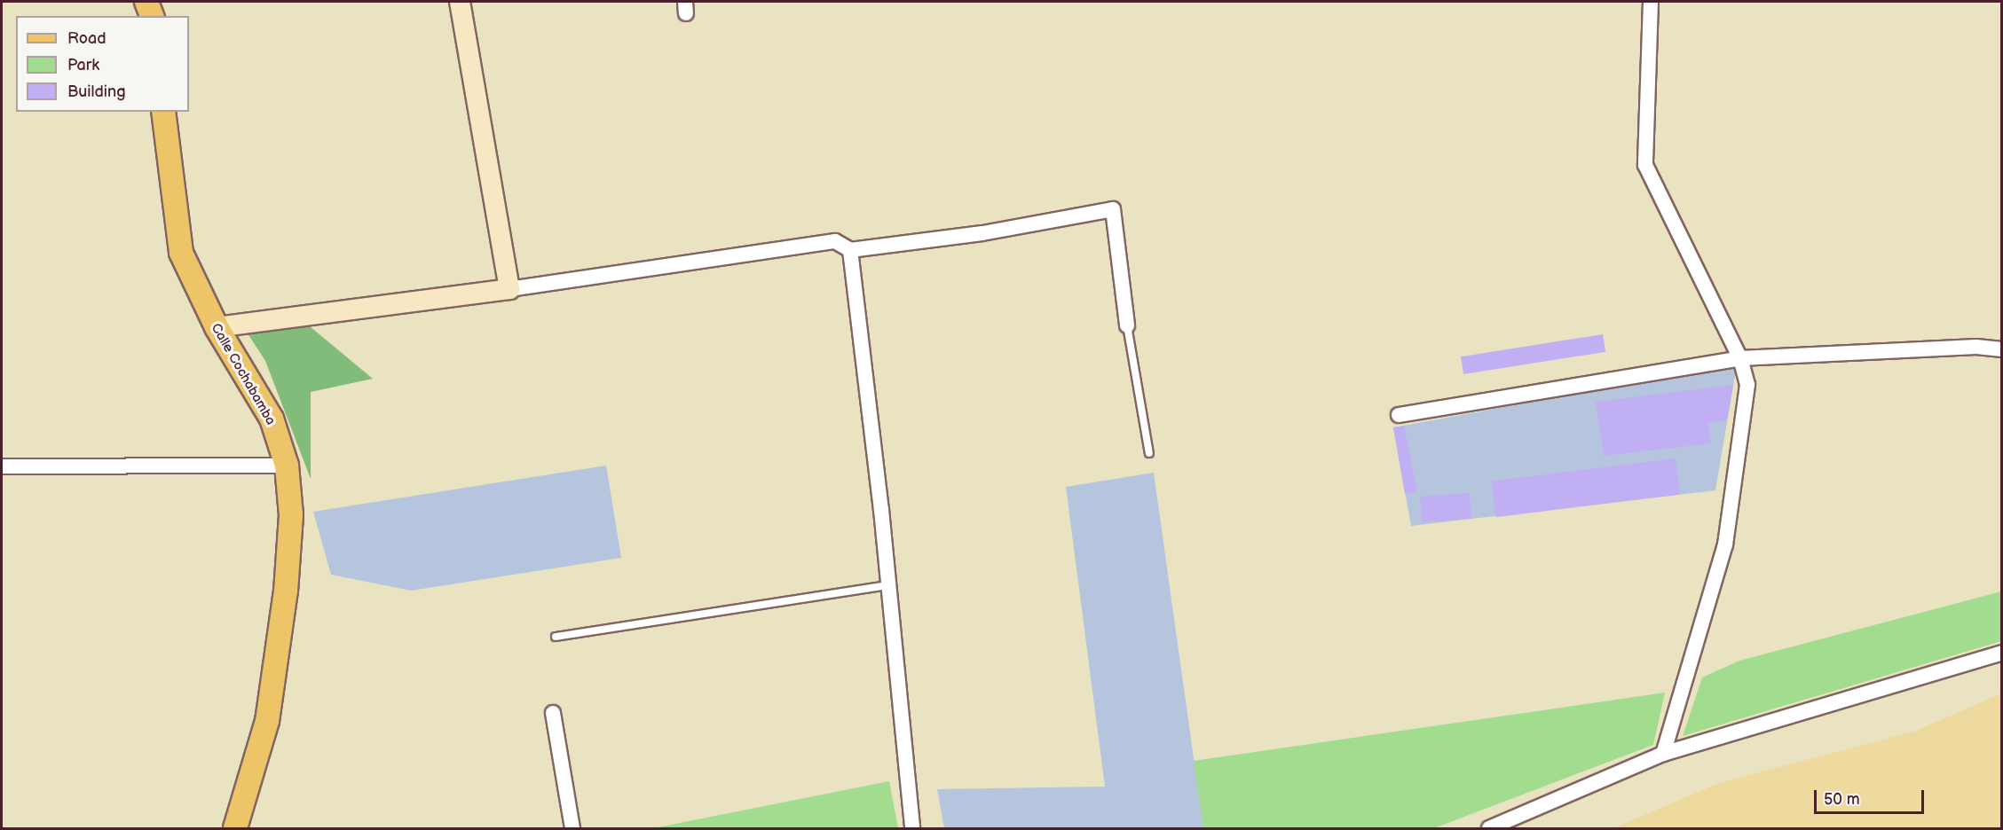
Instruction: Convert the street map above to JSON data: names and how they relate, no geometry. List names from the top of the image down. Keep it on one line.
{"streets":{"main road":["Calle Cochabamba"]},"legend":["Road","Park","Building"],"scale_bar":"50 m"}
